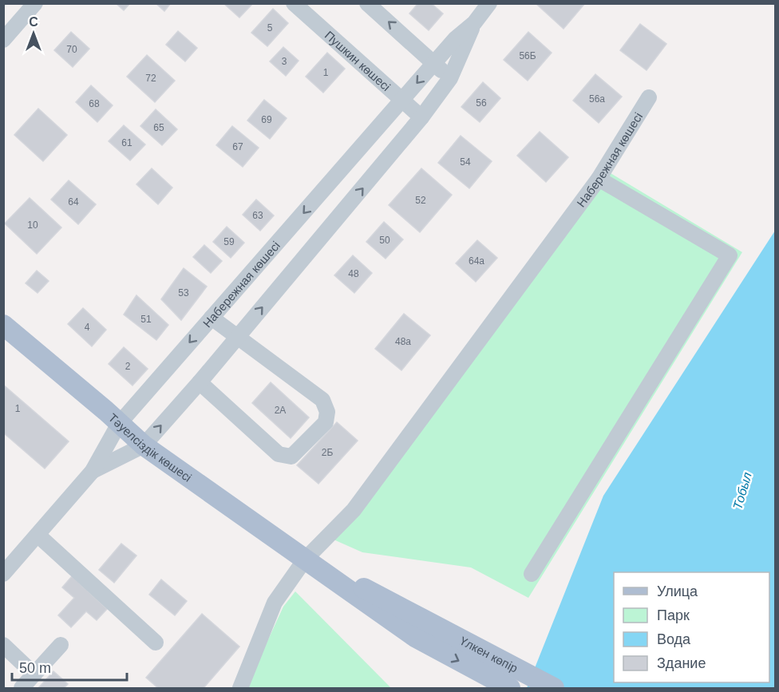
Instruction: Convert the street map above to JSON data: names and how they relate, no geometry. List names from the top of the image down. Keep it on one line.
{"streets":{"main road":["Тәуелсіздік көшесі","Үлкен көпір"],"street":["Пушкин көшесі","Набережная көшесі"]},"crossings":[["Пушкин көшесі","Набережная көшесі"],["Набережная көшесі","Тәуелсіздік көшесі"],["Набережная көшесі","Үлкен көпір"],["Тәуелсіздік көшесі","Үлкен көпір"]],"water":["Тобыл"],"house_numbers":["5","70","56Б","3","1","72","56а","56","68","69","65","61","67","54","52","64","63","10","50","59","64а","48","53","51","4","48а","2","1","2А","2Б"],"legend":["Улица","Парк","Вода","Здание"],"scale_bar":"50 m","north":"top"}
